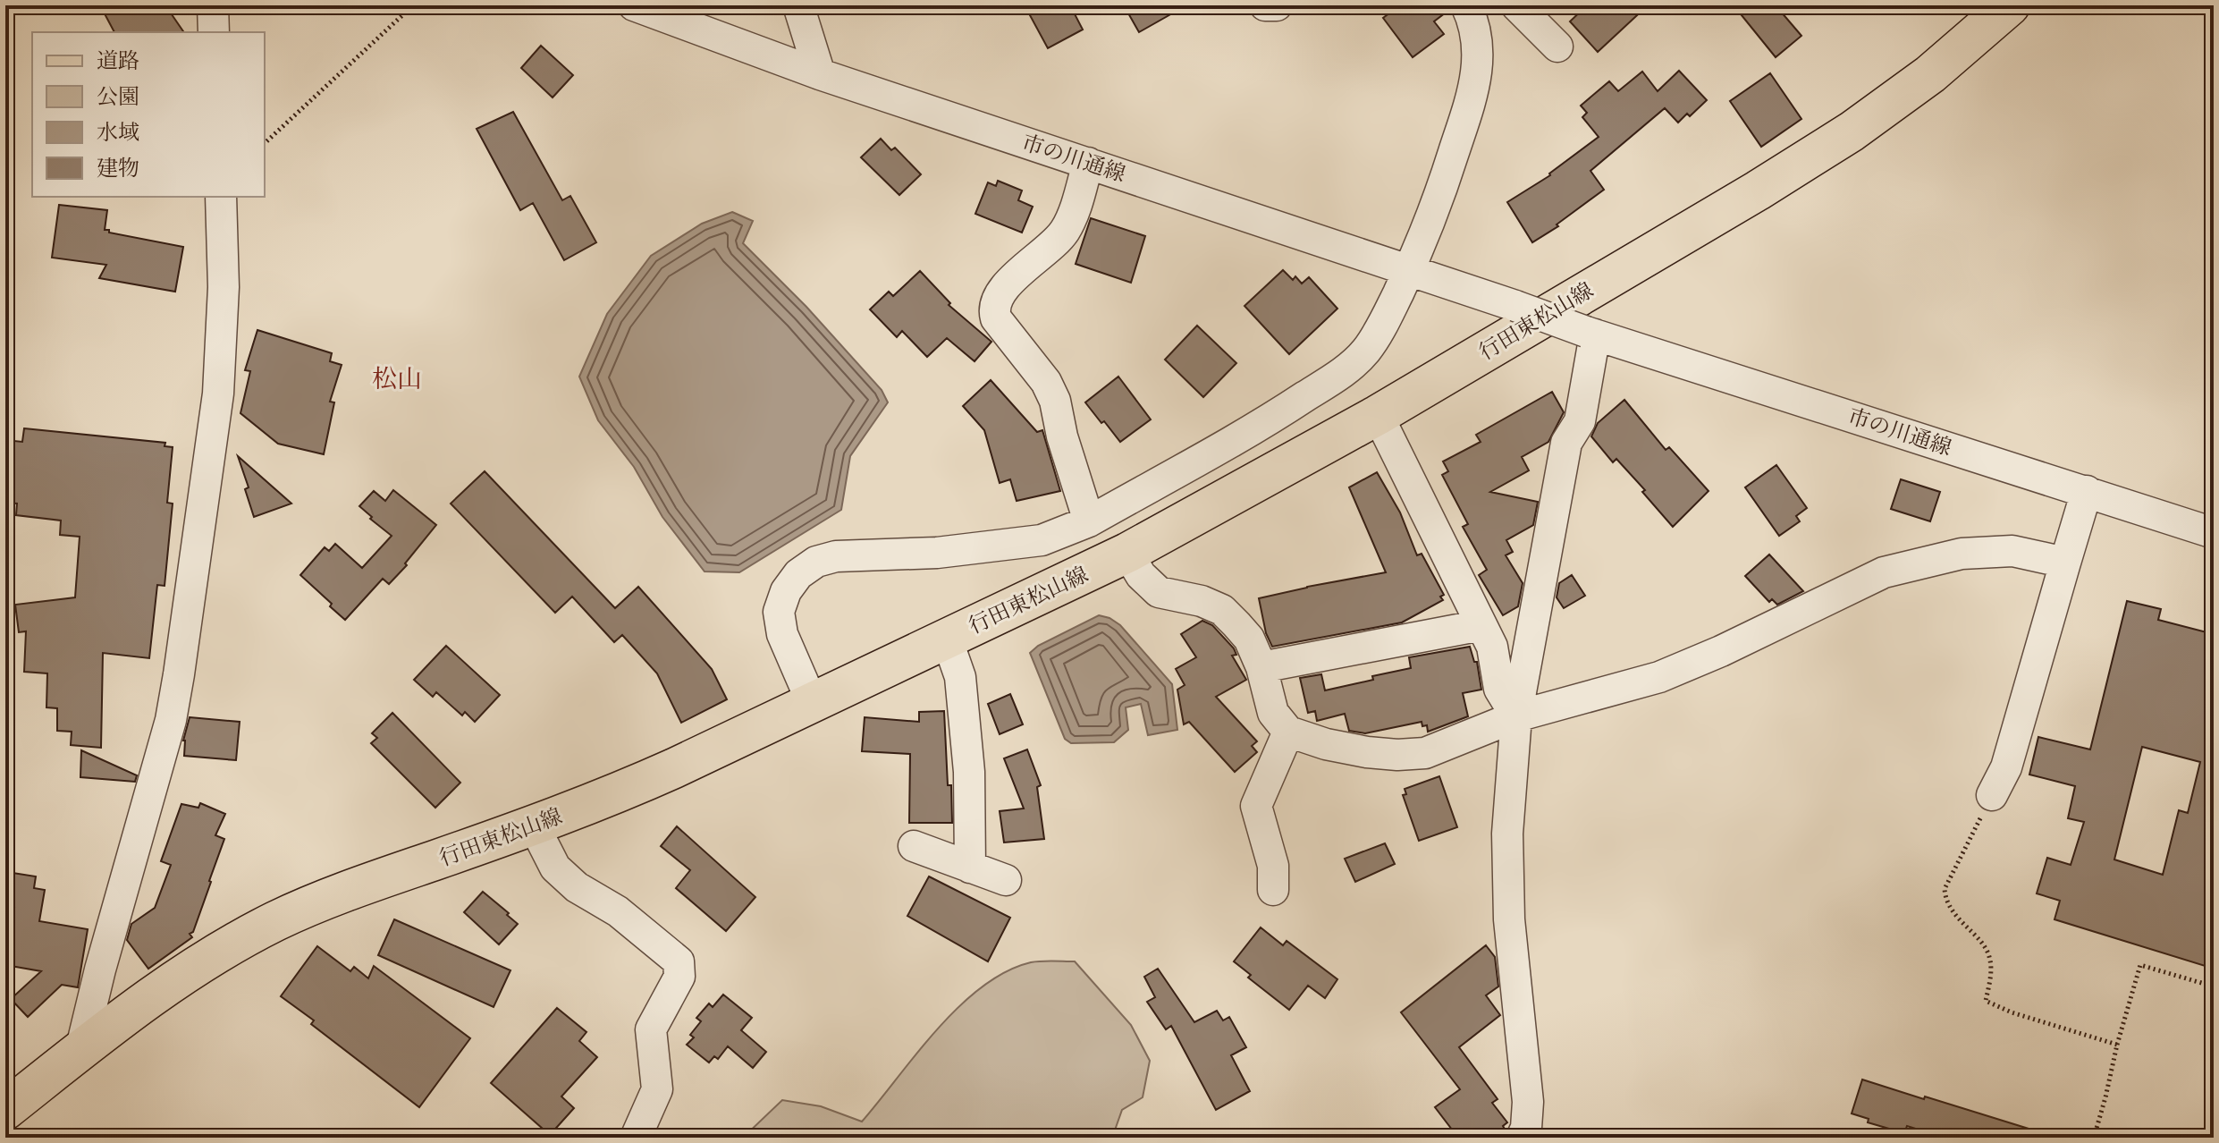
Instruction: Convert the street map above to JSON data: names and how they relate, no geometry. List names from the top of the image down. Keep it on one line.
{"streets":{"main road":["行田東松山線"],"street":["市の川通線"]},"districts":["松山"],"legend":["道路","公園","水域","建物"]}
